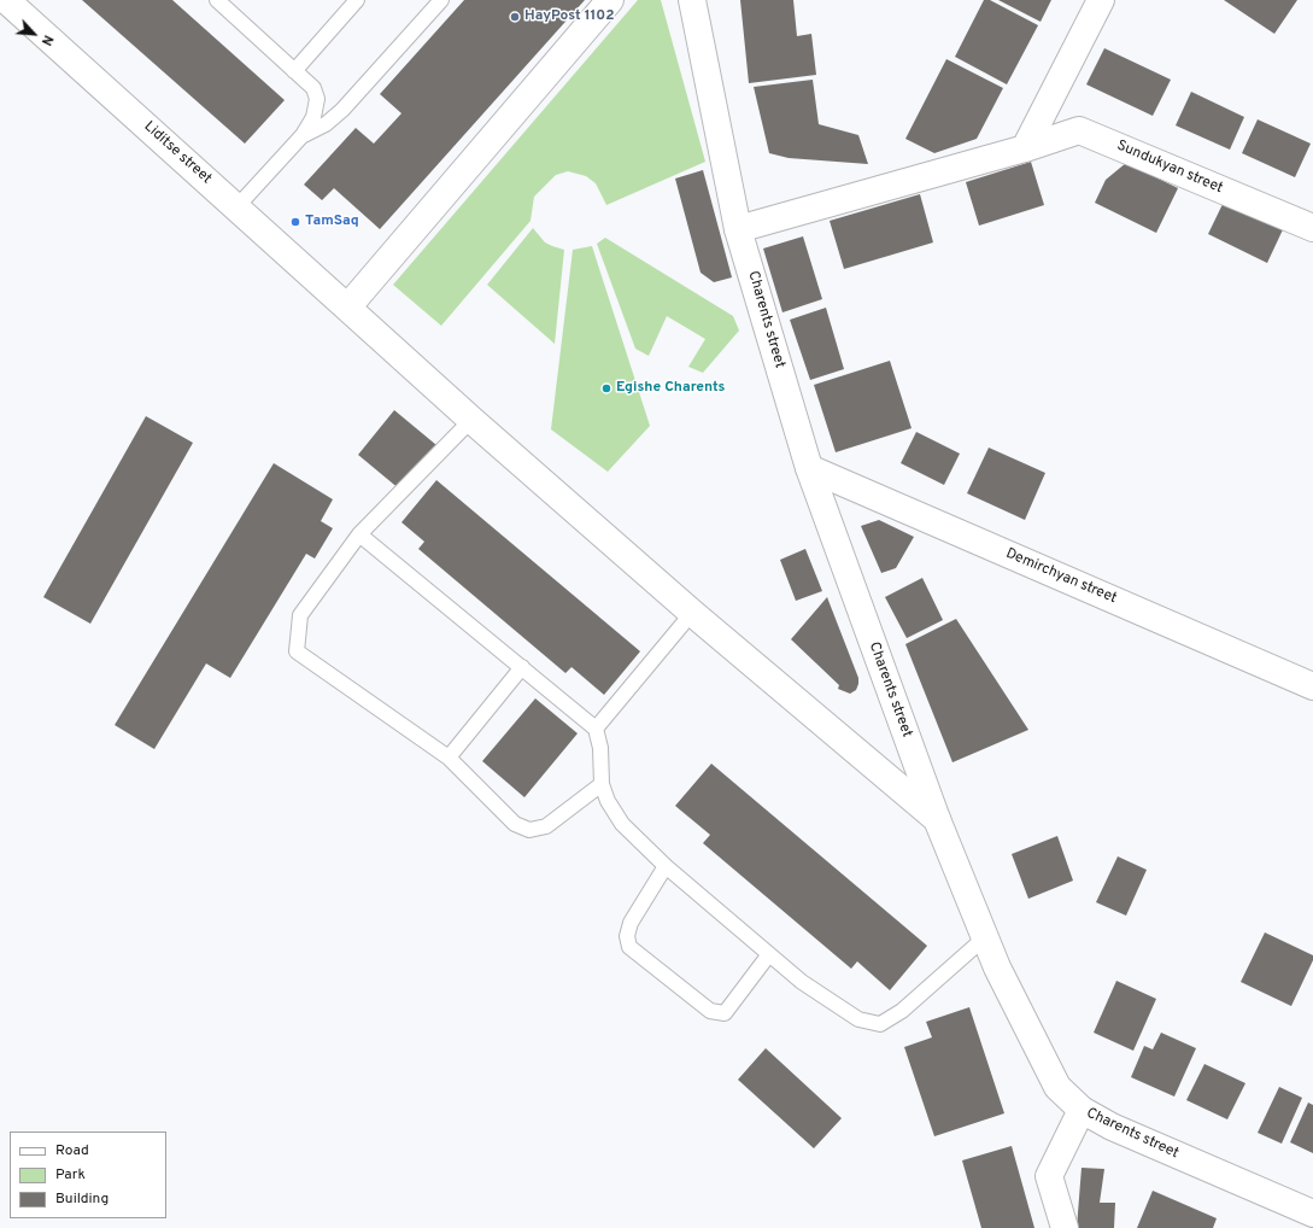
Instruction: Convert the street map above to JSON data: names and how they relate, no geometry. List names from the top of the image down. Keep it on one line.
{"streets":{"street":["Liditse street","Sundukyan street","Charents street","Demirchyan street"]},"crossings":[["Liditse street","Charents street"],["Sundukyan street","Charents street"],["Charents street","Demirchyan street"]],"places":["HayPost 1102","TamSaq","Egishe Charents"],"legend":["Road","Park","Building"],"north":"bottom right"}
